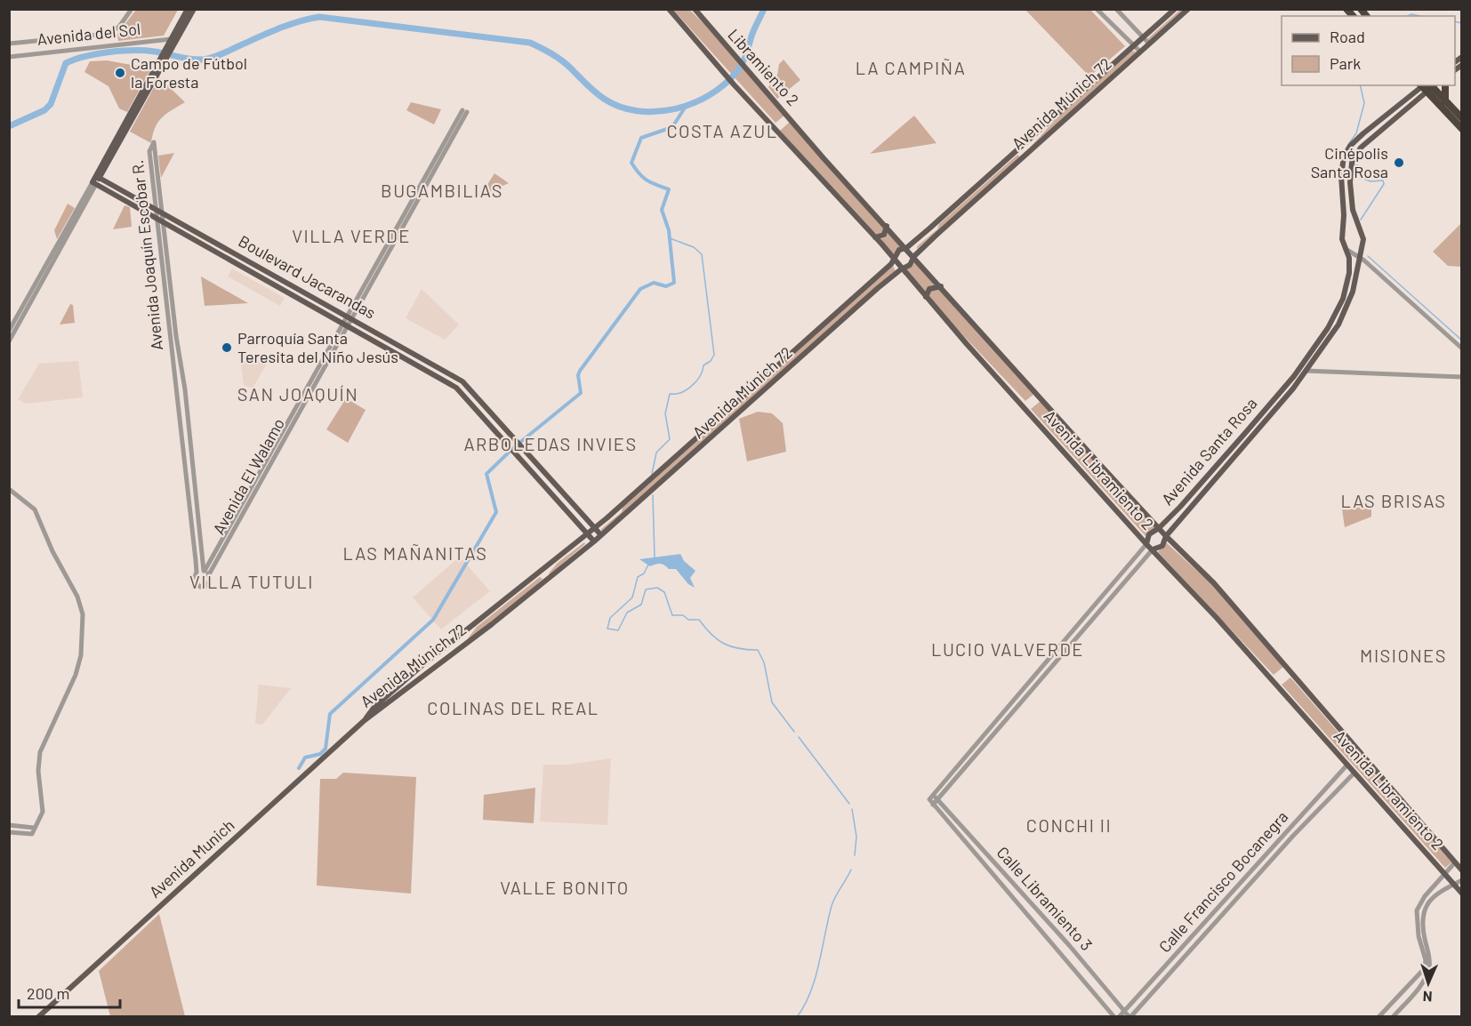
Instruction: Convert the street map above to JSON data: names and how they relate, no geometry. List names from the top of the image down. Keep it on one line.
{"streets":{"main road":["Libramiento 2","Avenida Múnich 72","Boulevard Jacarandas","Avenida Santa Rosa","Avenida Libramiento 2","Avenida Munich"],"street":["Avenida del Sol","Avenida Joaquín Escobar R.","Avenida El Walamo","Calle Francisco Bocanegra","Calle Libramiento 3"]},"crossings":[["Libramiento 2","Avenida Libramiento 2"],["Avenida Múnich 72","Boulevard Jacarandas"],["Avenida Múnich 72","Avenida Libramiento 2"],["Avenida Múnich 72","Avenida Munich"],["Avenida Joaquín Escobar R.","Boulevard Jacarandas"],["Avenida Joaquín Escobar R.","Avenida El Walamo"],["Boulevard Jacarandas","Avenida El Walamo"],["Avenida Santa Rosa","Avenida Libramiento 2"],["Avenida Santa Rosa","Calle Libramiento 3"],["Avenida Libramiento 2","Calle Francisco Bocanegra"],["Calle Francisco Bocanegra","Calle Libramiento 3"]],"districts":["LA CAMPIÑA","COSTA AZUL","BUGAMBILIAS","VILLA VERDE","SAN JOAQUÍN","ARBOLEDAS INVIES","LAS BRISAS","LAS MAÑANITAS","VILLA TUTULI","LUCIO VALVERDE","MISIONES","COLINAS DEL REAL","CONCHI II","VALLE BONITO"],"places":["Campo de Fútbol la Foresta","Cinépolis Santa Rosa","Parroquía Santa Teresita del Niño Jesús"],"legend":["Road","Park"],"scale_bar":"200 m","north":"bottom"}
